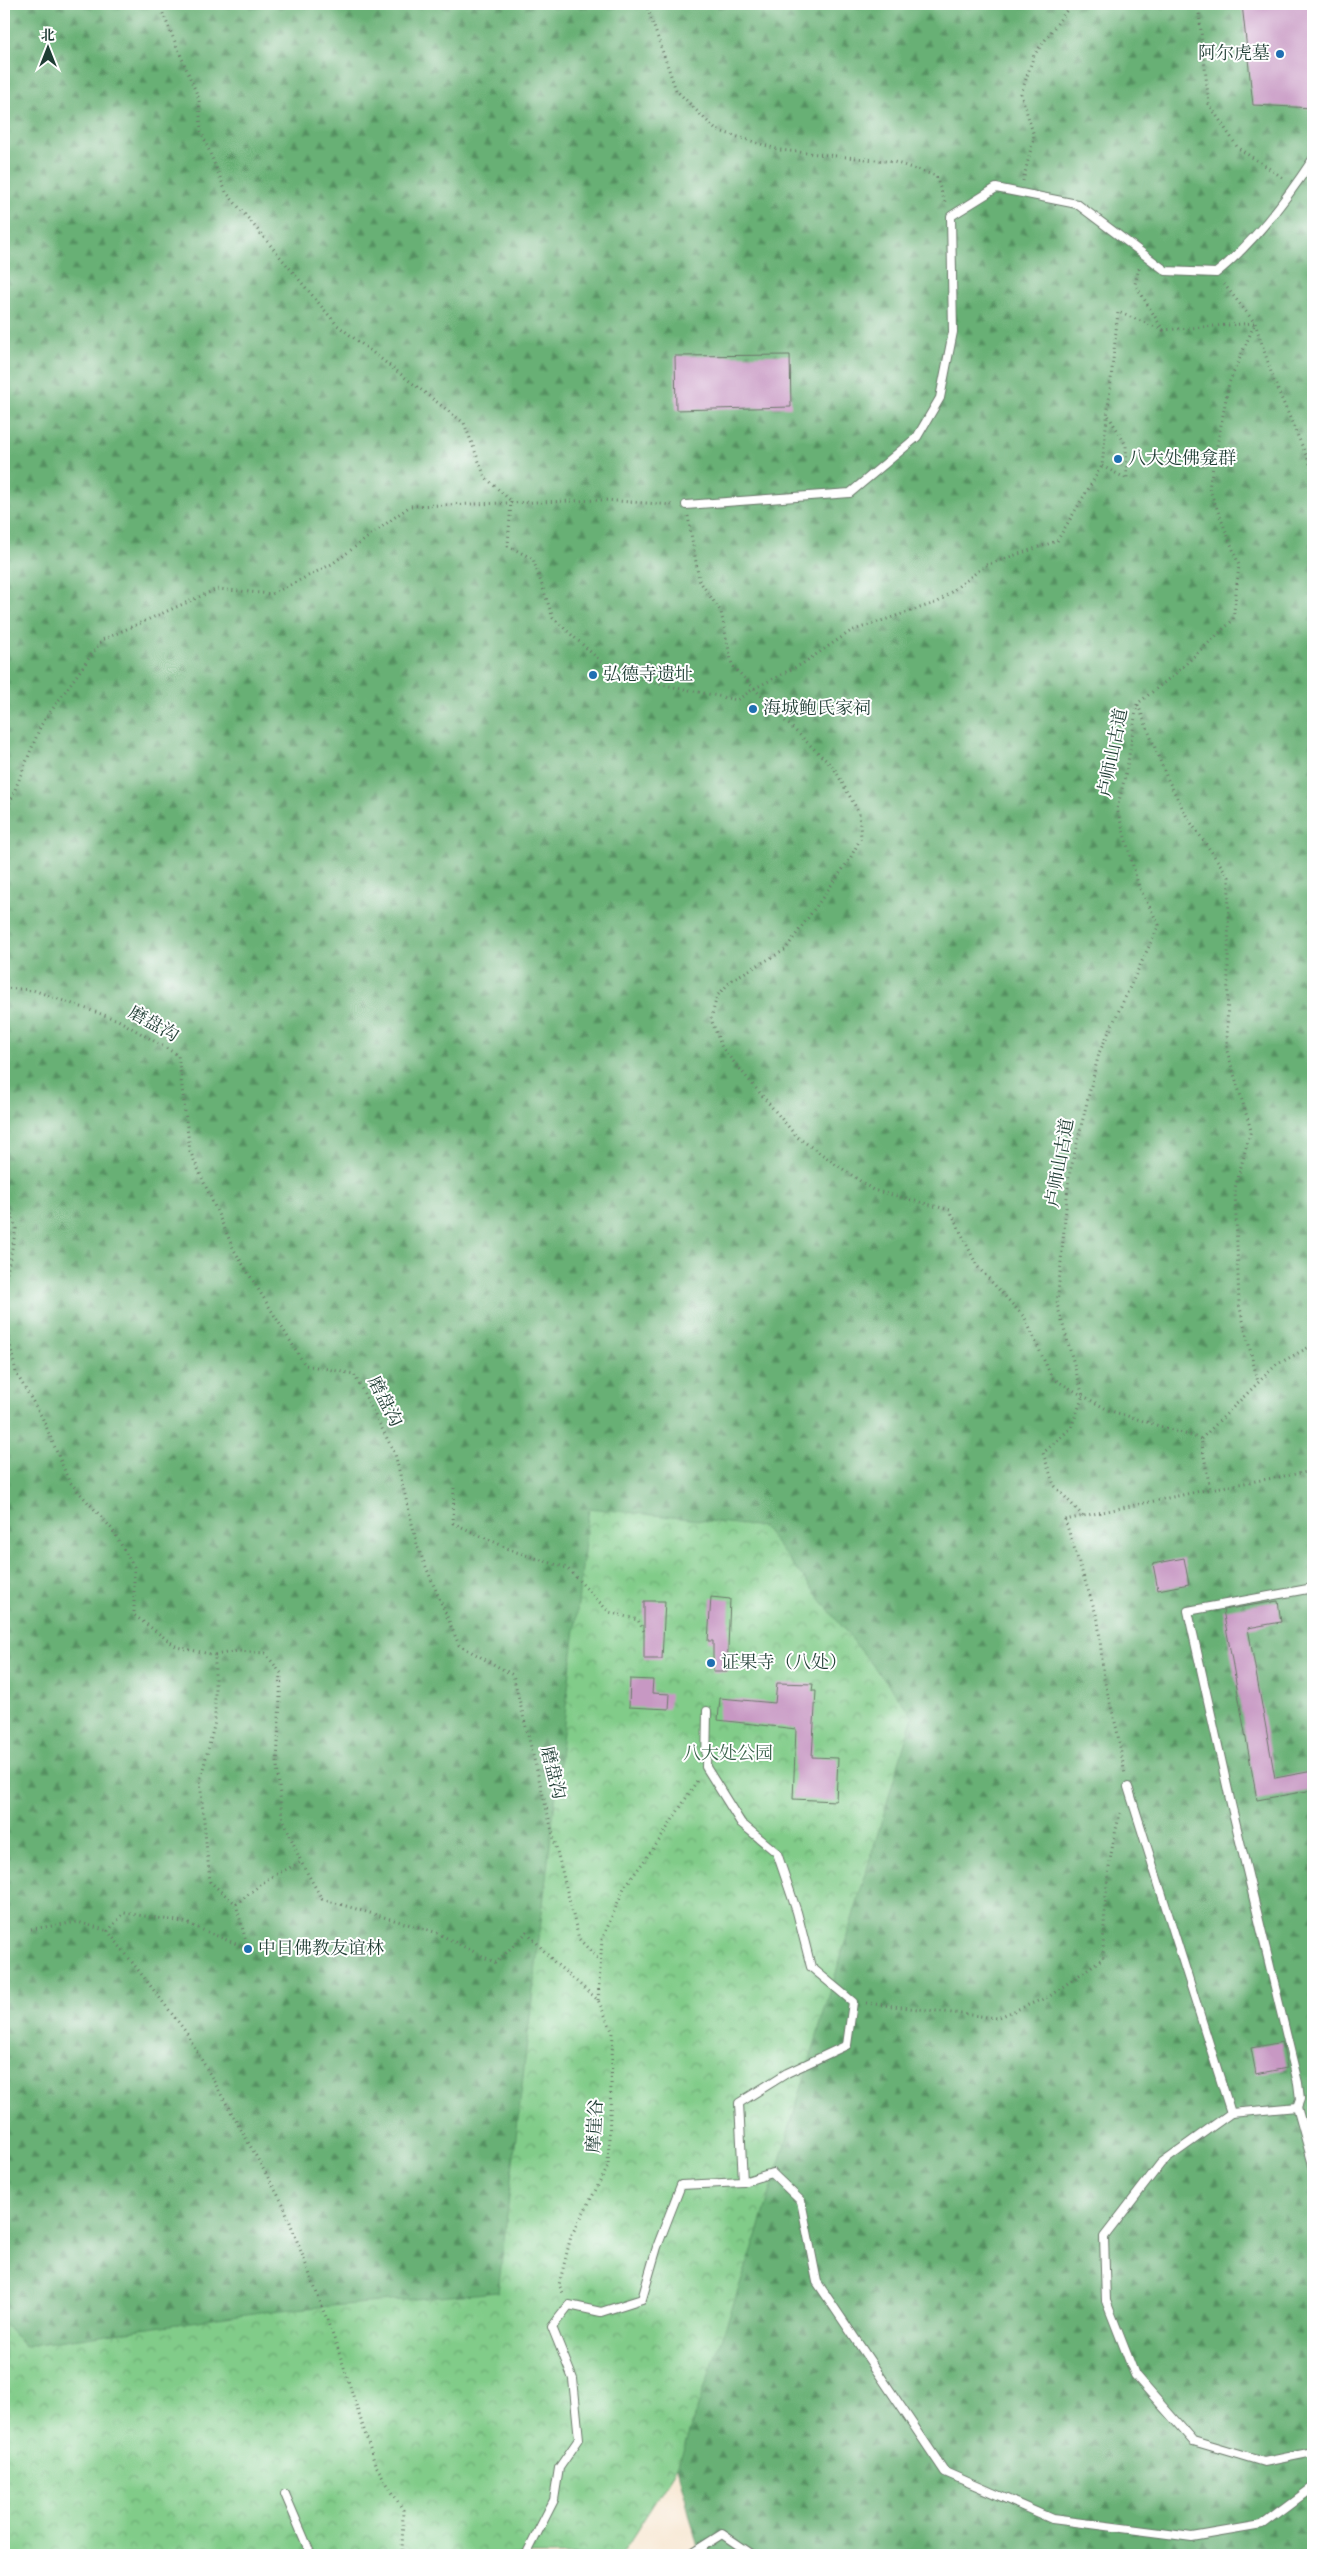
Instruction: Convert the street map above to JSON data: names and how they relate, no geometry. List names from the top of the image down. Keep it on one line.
{"streets":{"path":["卢师山古道","磨盘沟","摩崖谷"]},"parks":["八大处公园"],"places":["阿尔虎墓","八大处佛龛群","弘德寺遗址","海城鲍氏家祠","证果寺（八处）","中日佛教友谊林"],"north":"top"}
